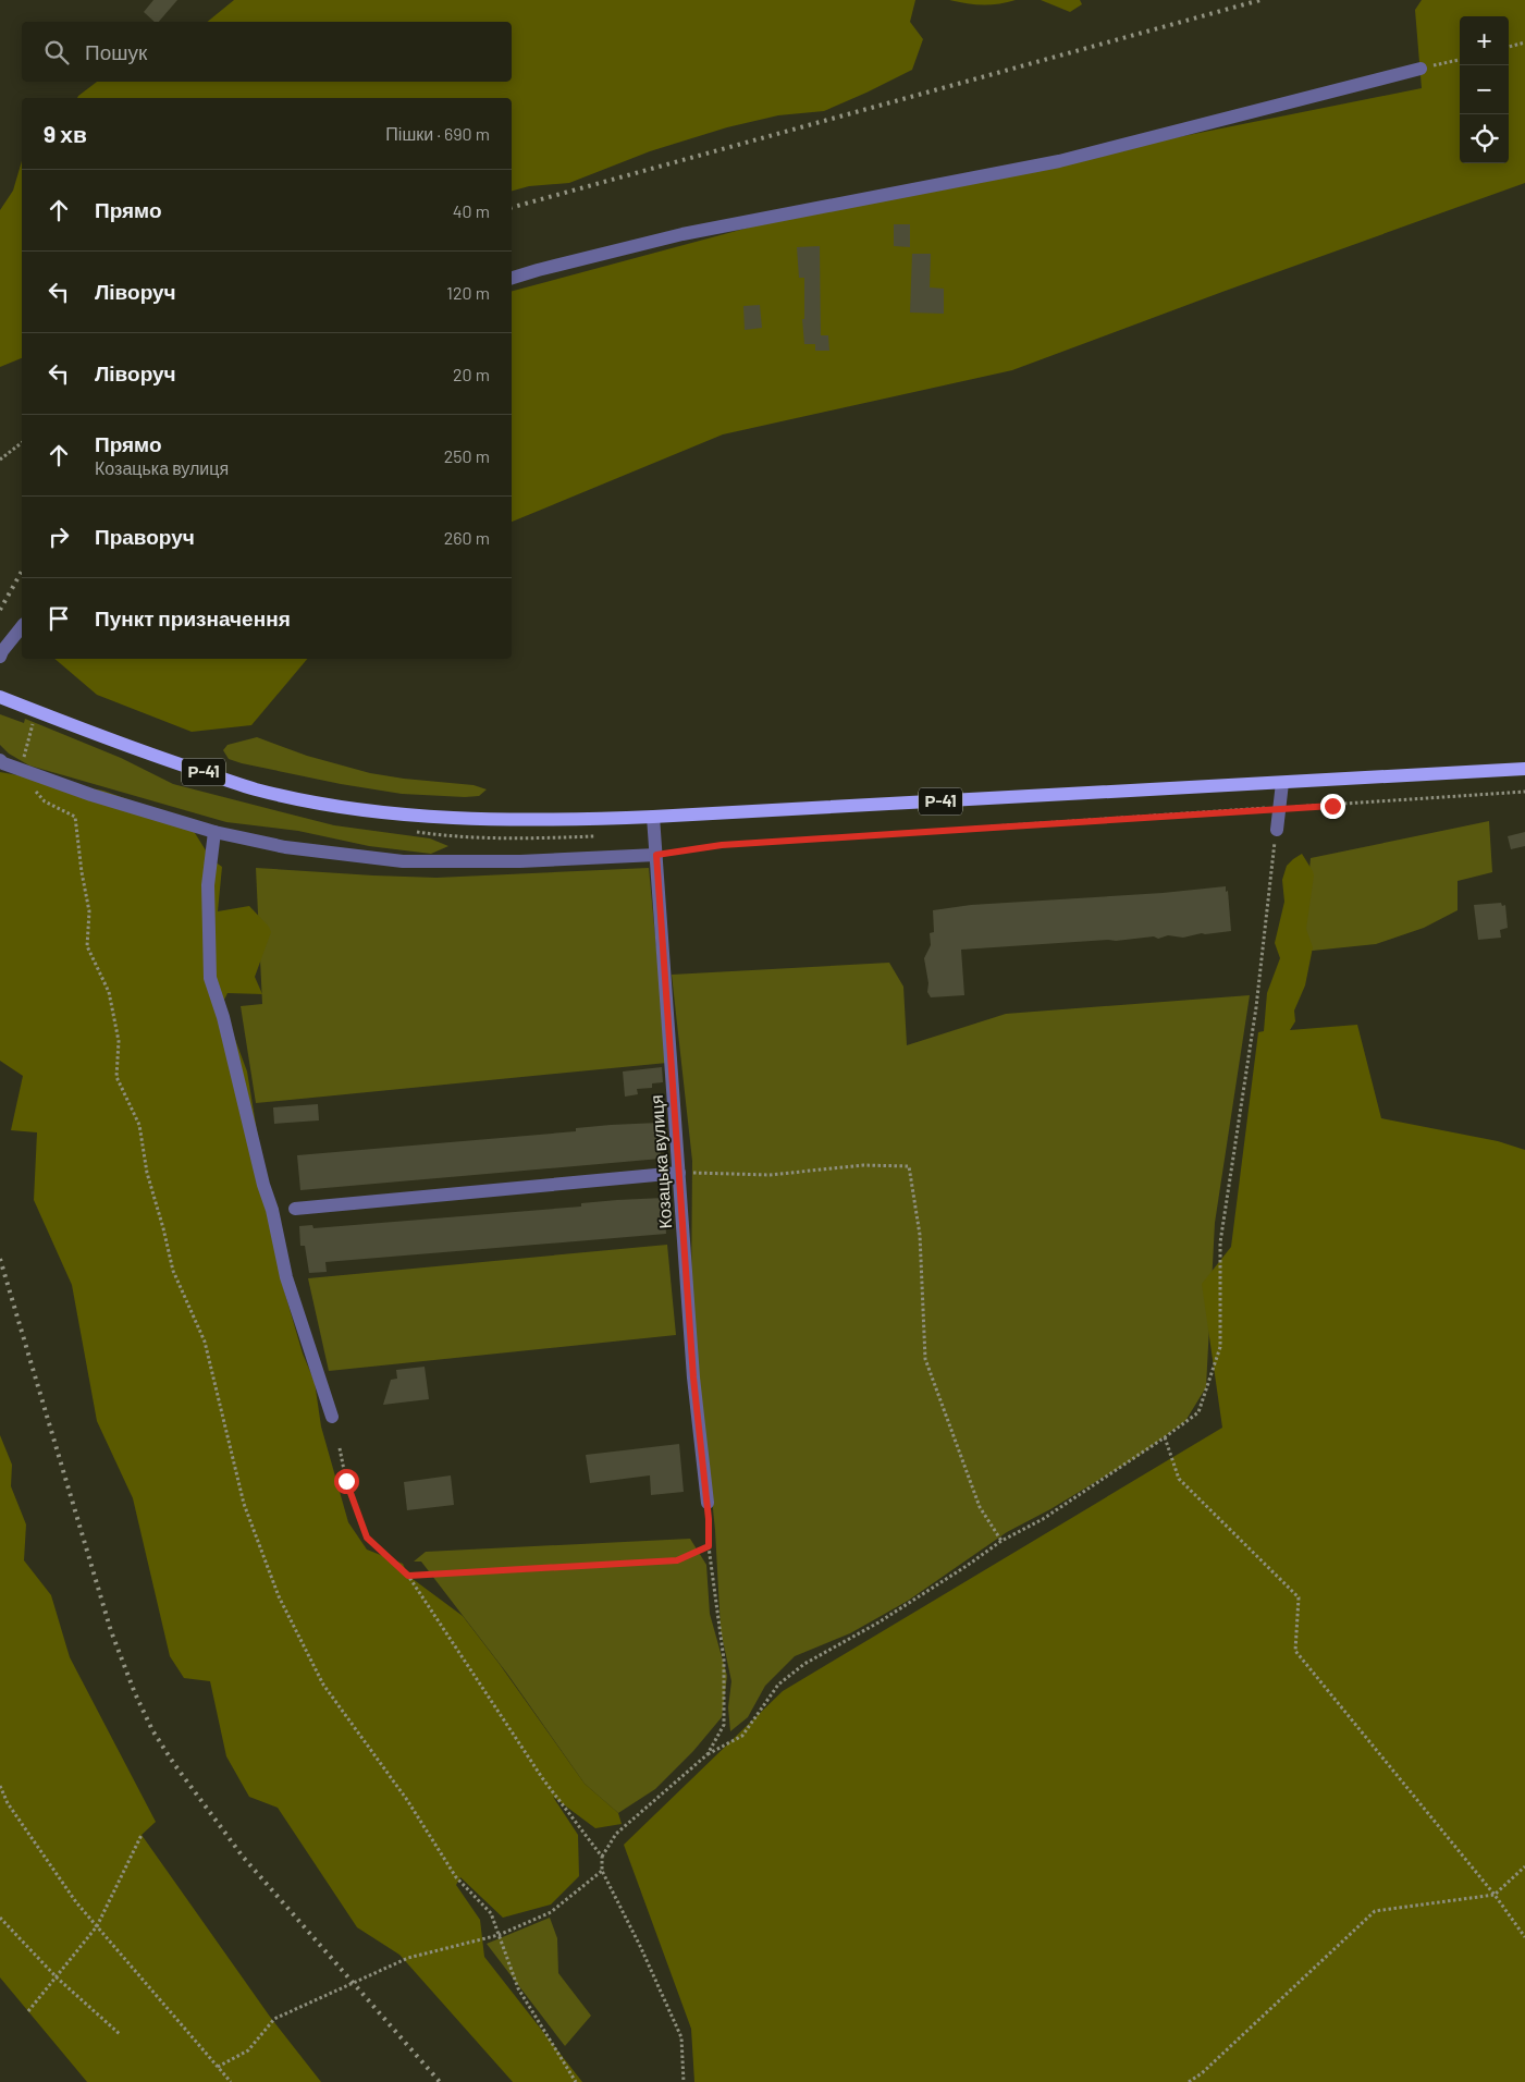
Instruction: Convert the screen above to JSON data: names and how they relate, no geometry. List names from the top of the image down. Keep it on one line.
{"streets":{"main road":["Р-41"],"street":["Козацька вулиця"]},"crossings":[["Р-41","Козацька вулиця"]],"page":{"map_buttons":["+","−"],"search":"Пошук","heading":["9 хв","Пішки · 690 m"],"list":[["Прямо","40 m"],["Ліворуч","120 m"],["Ліворуч","20 m"],["Прямо","Козацька вулиця","250 m"],["Праворуч","260 m"],"Пункт призначення"]}}
